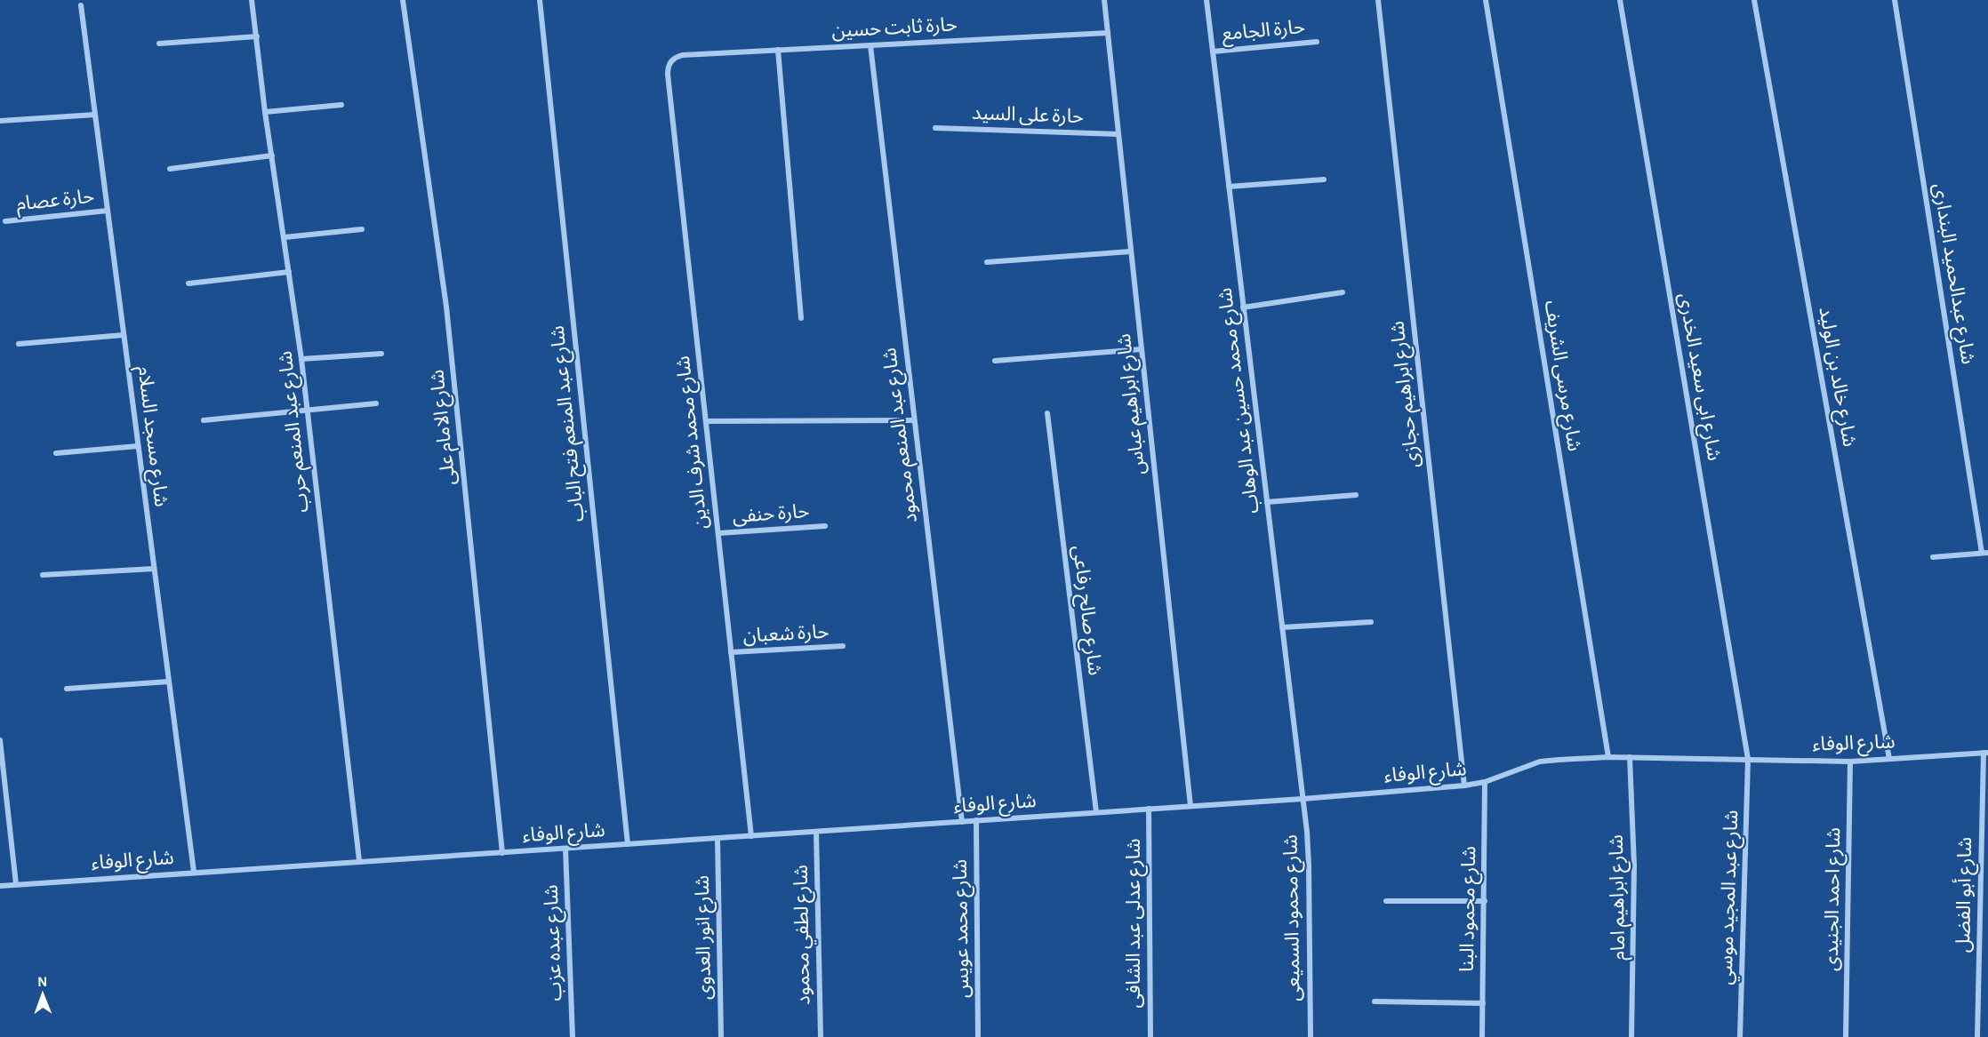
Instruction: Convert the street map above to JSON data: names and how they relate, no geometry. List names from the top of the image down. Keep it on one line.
{"streets":{"street":["حارة ثابت حسين","حارة الجامع","حارة على السيد","حارة عصام","شارع عبدالحميد البندارى","شارع مرسى الشريف","شارع ابى سعيد الخدرى","شارع خالد بن الوليد","شارع ابراهيم حجازى","شارع محمد حسين عبد الوهاب","شارع ابراهيم عباس","شارع عبد المنعم فتح الباب","شارع الامام على","شارع عبد المنعم حرب","شارع عبد المنعم محمود","شارع مسجد السلام","شارع محمد شرف الدين","حارة حنفى","شارع صالح رفاعى","حارة شعبان","شارع الوفاء","شارع أبو الفضل","شارع ابراهيم امام","شارع عبد المجيد موسي","شارع احمد الجنيدى","شارع محمود البنا","شارع محمود السميعى","شارع عدلى عبد الشافى","شارع محمد عويس","شارع لطفي محمود","شارع انور العدوى","شارع عبده عزب"]},"crossings":[["حارة ثابت حسين","شارع ابراهيم عباس"],["حارة ثابت حسين","شارع عبد المنعم محمود"],["حارة ثابت حسين","شارع محمد شرف الدين"],["حارة الجامع","شارع محمد حسين عبد الوهاب"],["حارة على السيد","شارع ابراهيم عباس"],["حارة عصام","شارع مسجد السلام"],["شارع مرسى الشريف","شارع الوفاء"],["شارع ابى سعيد الخدرى","شارع الوفاء"],["شارع ابى سعيد الخدرى","شارع عبد المجيد موسي"],["شارع خالد بن الوليد","شارع الوفاء"],["شارع ابراهيم حجازى","شارع الوفاء"],["شارع محمد حسين عبد الوهاب","شارع الوفاء"],["شارع محمد حسين عبد الوهاب","شارع محمود السميعى"],["شارع ابراهيم عباس","شارع الوفاء"],["شارع عبد المنعم فتح الباب","شارع الوفاء"],["شارع الامام على","شارع الوفاء"],["شارع عبد المنعم حرب","شارع الوفاء"],["شارع عبد المنعم محمود","شارع الوفاء"],["شارع مسجد السلام","شارع الوفاء"],["شارع محمد شرف الدين","حارة حنفى"],["شارع محمد شرف الدين","حارة شعبان"],["شارع محمد شرف الدين","شارع الوفاء"],["شارع صالح رفاعى","شارع الوفاء"],["شارع الوفاء","شارع أبو الفضل"],["شارع الوفاء","شارع ابراهيم امام"],["شارع الوفاء","شارع عبد المجيد موسي"],["شارع الوفاء","شارع احمد الجنيدى"],["شارع الوفاء","شارع محمود البنا"],["شارع الوفاء","شارع محمود السميعى"],["شارع الوفاء","شارع عدلى عبد الشافى"],["شارع الوفاء","شارع محمد عويس"],["شارع الوفاء","شارع لطفي محمود"],["شارع الوفاء","شارع انور العدوى"],["شارع الوفاء","شارع عبده عزب"]],"north":"top"}
